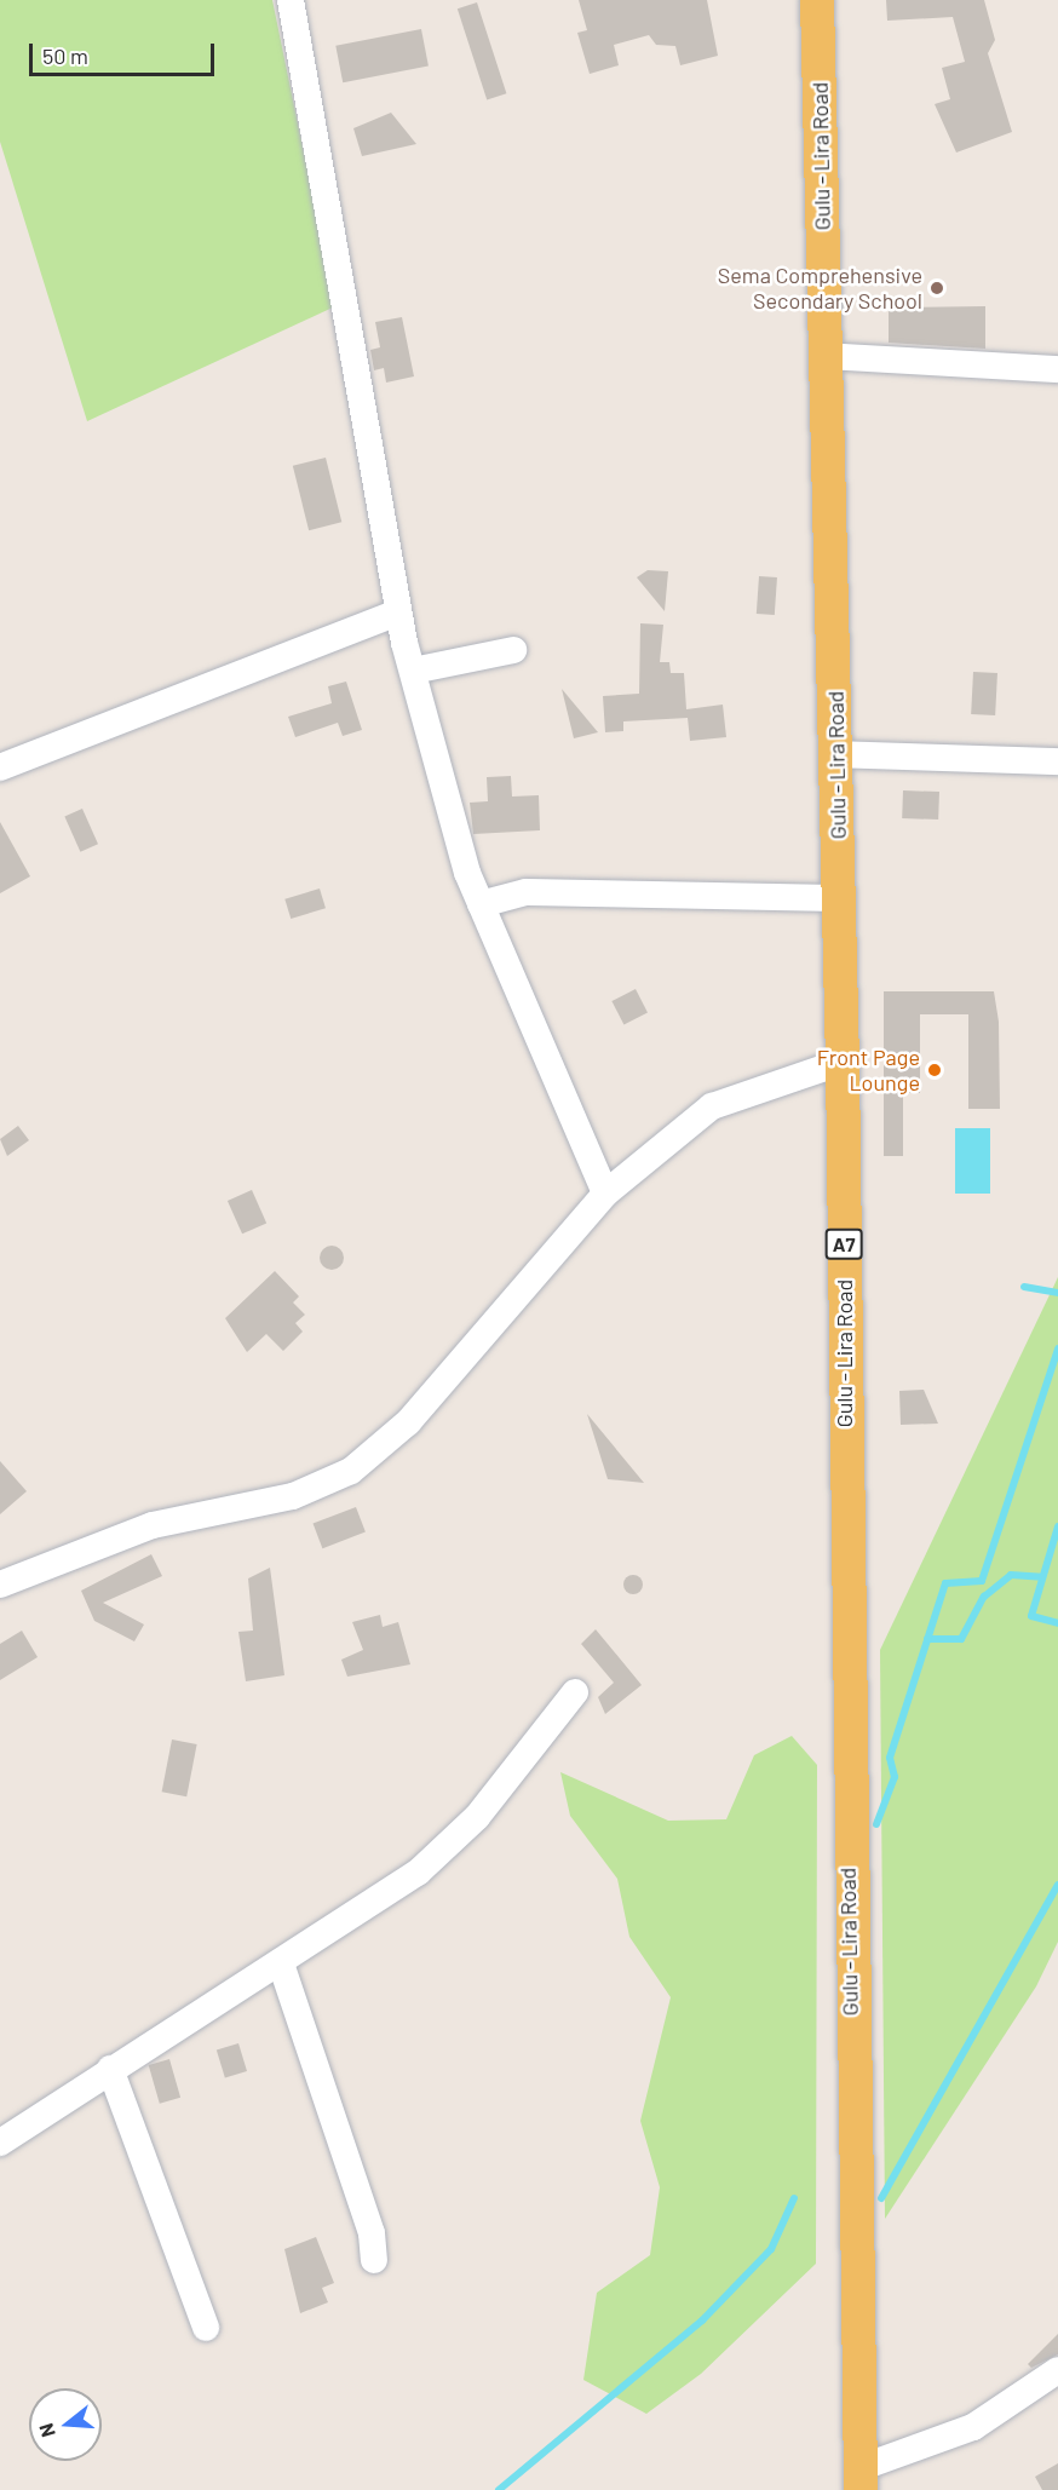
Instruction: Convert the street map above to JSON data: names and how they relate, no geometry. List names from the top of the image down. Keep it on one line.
{"streets":{"main road":["Gulu - Lira Road","A7"]},"places":["Sema Comprehensive Secondary School","Front Page Lounge"],"scale_bar":"50 m","north":"left"}
